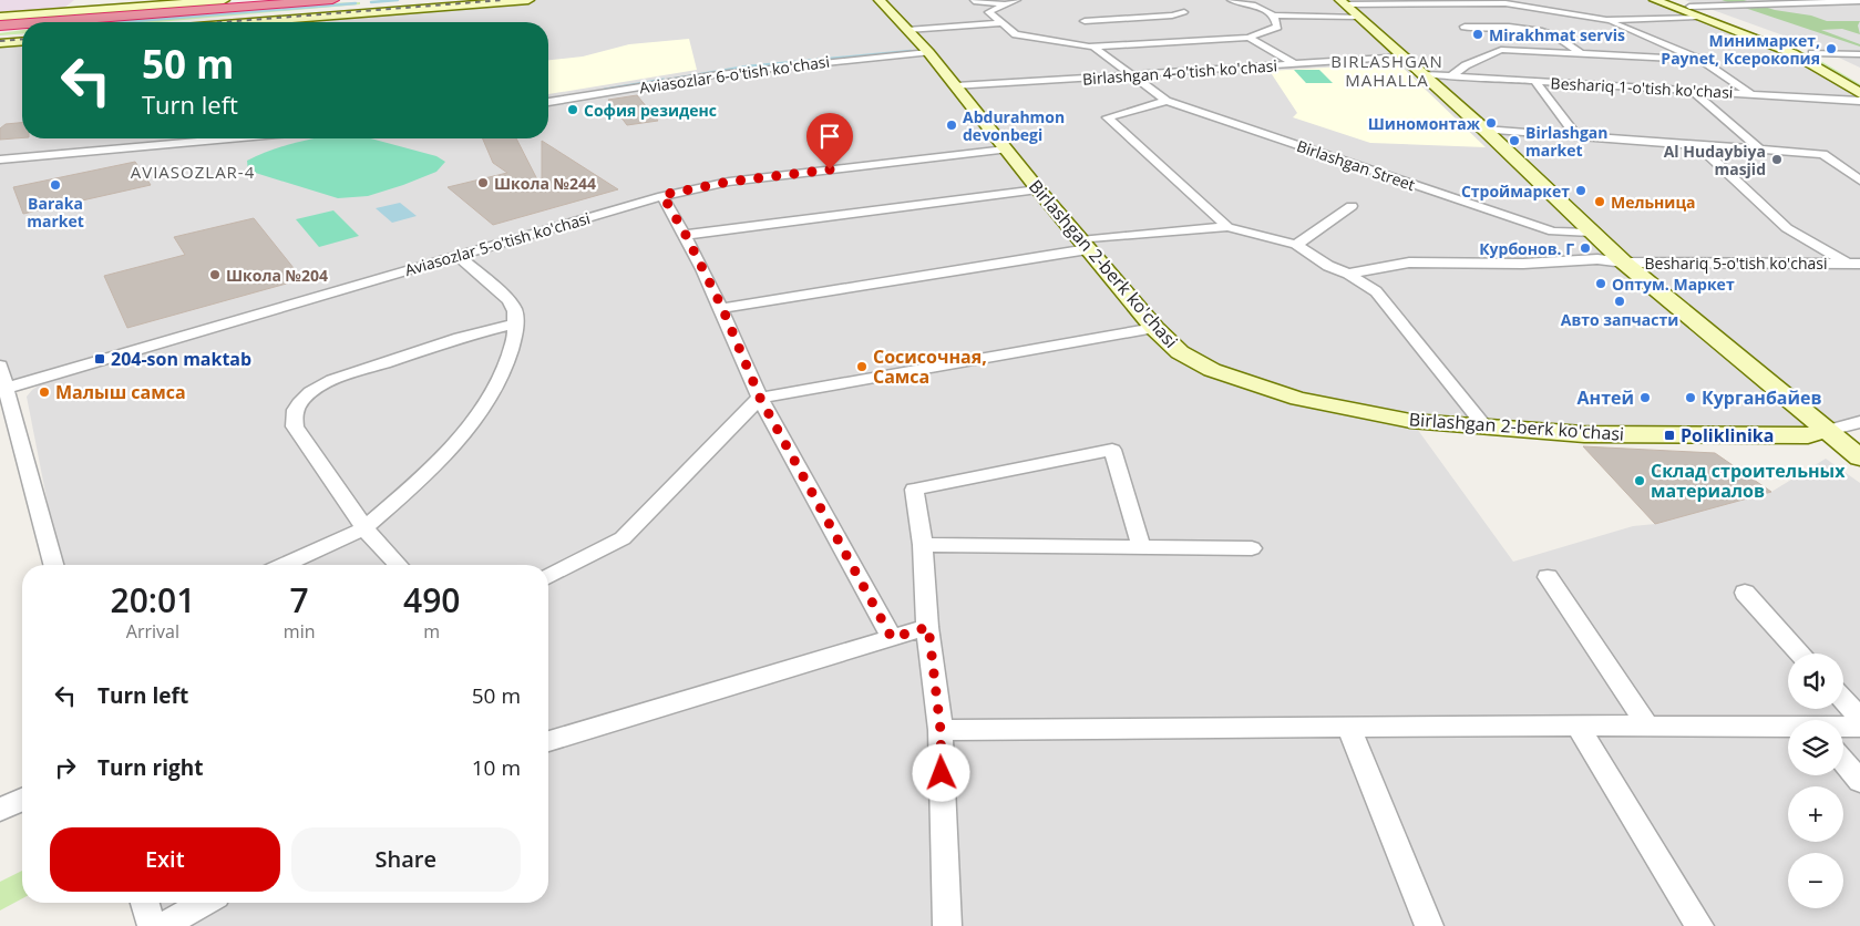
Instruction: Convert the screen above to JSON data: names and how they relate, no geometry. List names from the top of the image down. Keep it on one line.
{"streets":{"main road":["Birlashgan 2-berk ko'chasi"],"street":["Birlashgan 4-o'tish ko'chasi","Aviasozlar 6-o'tish ko'chasi","Beshariq 1-o'tish ko'chasi","Birlashgan Street","Aviasozlar 5-o'tish ko'chasi","Beshariq 5-o'tish ko'chasi"]},"crossings":[["Birlashgan 4-o'tish ko'chasi","Birlashgan Street"],["Birlashgan 4-o'tish ko'chasi","Birlashgan 2-berk ko'chasi"],["Aviasozlar 6-o'tish ko'chasi","Birlashgan 2-berk ko'chasi"],["Aviasozlar 5-o'tish ko'chasi","Birlashgan 2-berk ko'chasi"]],"districts":["BIRLASHGAN MAHALLA","AVIASOZLAR-4"],"places":{"other":["Mirakhmat servis","Минимаркет, Paynet, Ксерокопия","София резиденс","Шиномонтаж","Abdurahmon devonbegi","Birlashgan market","Al Hudaybiya masjid","Школа №244","Baraka market","Строймаркет","Мельница","Курбонов. Г","Школа №204","Оптум. Маркет","Авто запчасти","Сосисочная, Самса","Малыш самса","Антей","Курганбайев","Склад строительных материалов"],"transit":["204-son maktab","Poliklinika"]},"page":{"turn":["50 m","Turn left"],"eta":["20:01","Arrival","7","min","490","m"],"map_buttons":["+","−"],"list":[{"name":"Turn left","value":"50 m"},{"name":"Turn right","value":"10 m"}],"buttons":["Exit","Share"]}}
